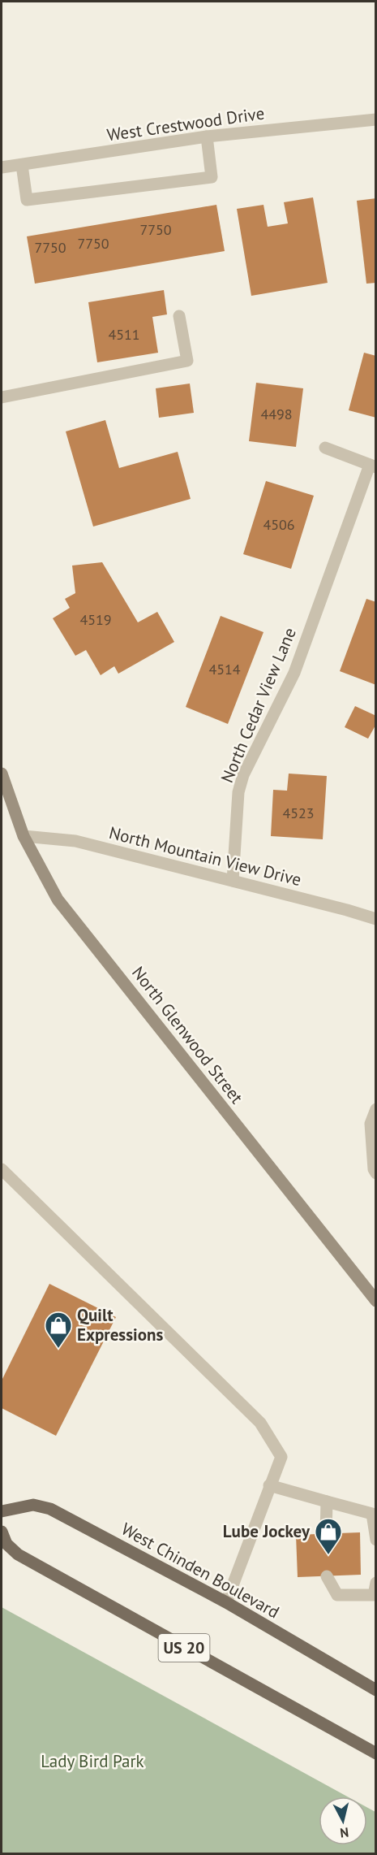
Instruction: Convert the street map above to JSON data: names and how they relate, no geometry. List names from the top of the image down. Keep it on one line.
{"streets":{"main road":["North Glenwood Street","West Chinden Boulevard","US 20"],"street":["West Crestwood Drive","North Cedar View Lane","North Mountain View Drive"]},"crossings":[["North Cedar View Lane","North Mountain View Drive"],["North Mountain View Drive","North Glenwood Street"]],"parks":["Lady Bird Park"],"places":{"shop":["Quilt Expressions","Lube Jockey"]},"house_numbers":["7750","7750","7750","4511","4498","4506","4519","4514","4523"],"north":"bottom"}
